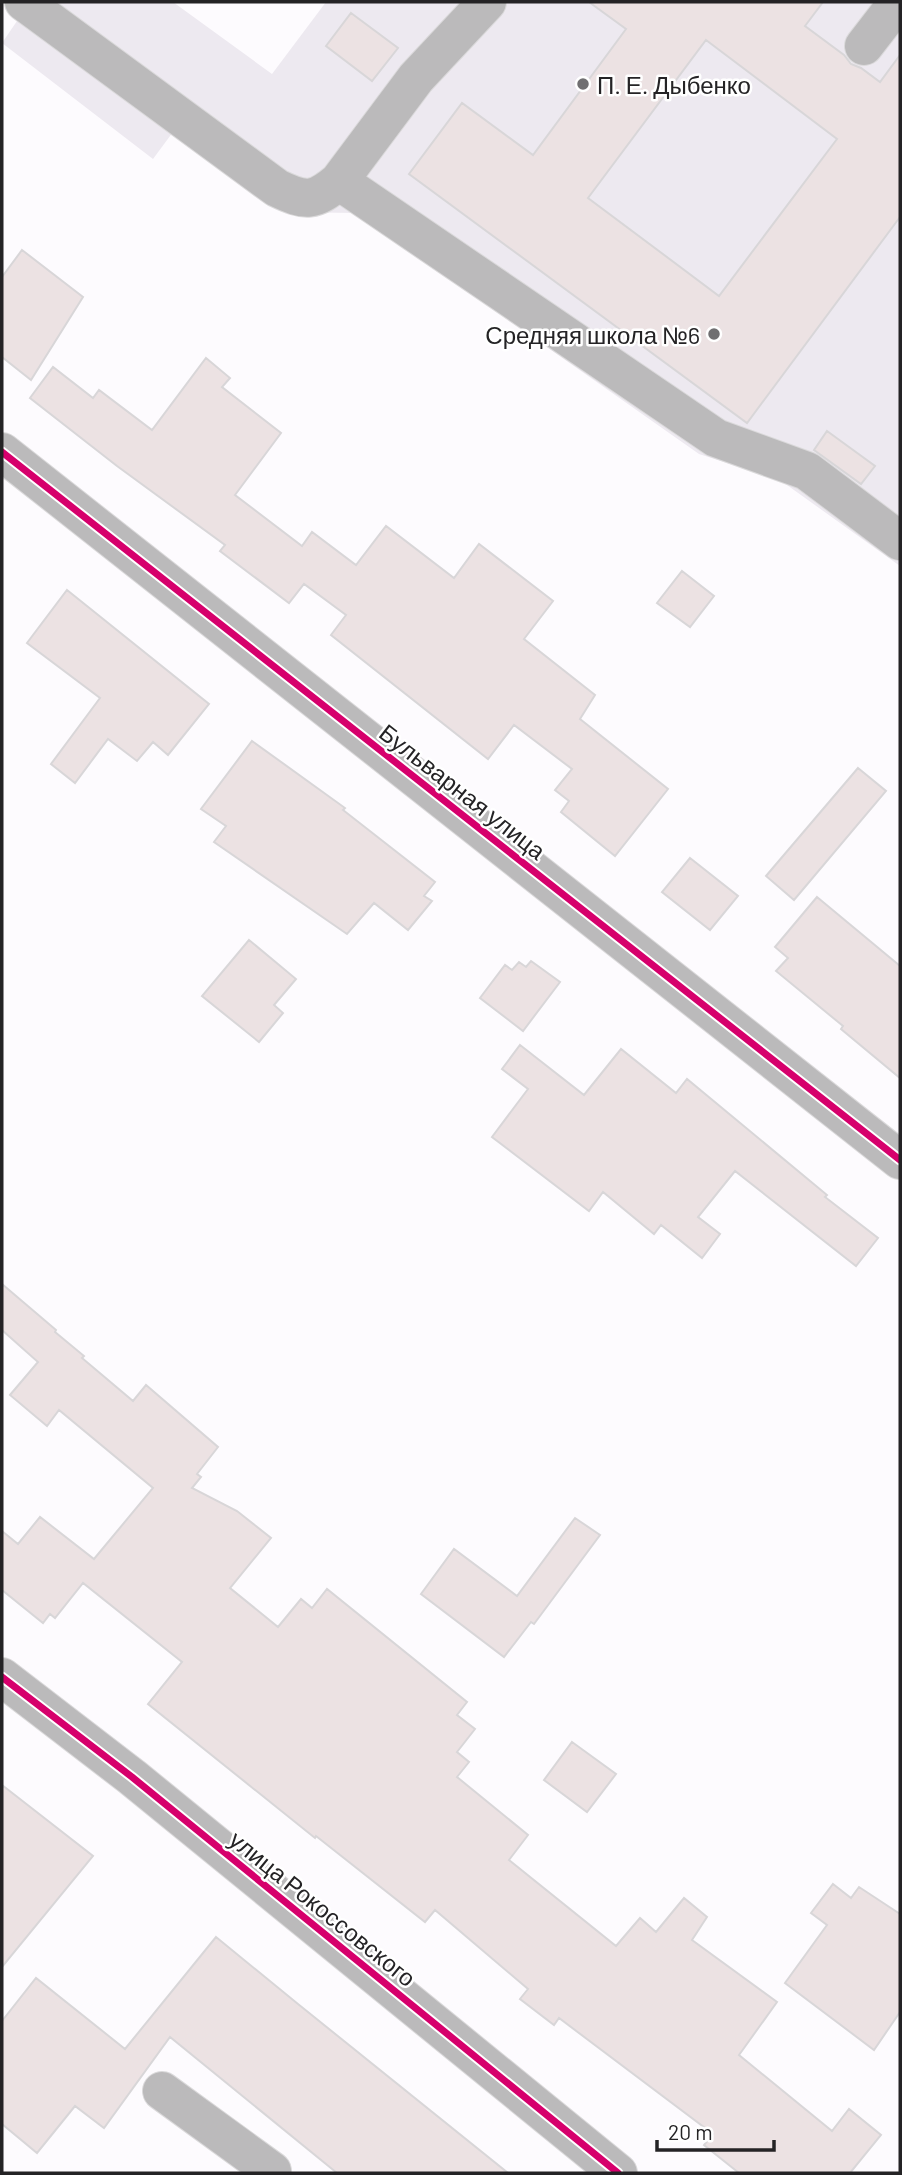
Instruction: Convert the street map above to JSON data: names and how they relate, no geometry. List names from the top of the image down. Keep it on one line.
{"streets":{"street":["Бульварная улица","улица Рокоссовского"]},"places":["П. Е. Дыбенко","Средняя школа №6"],"scale_bar":"20 m"}
